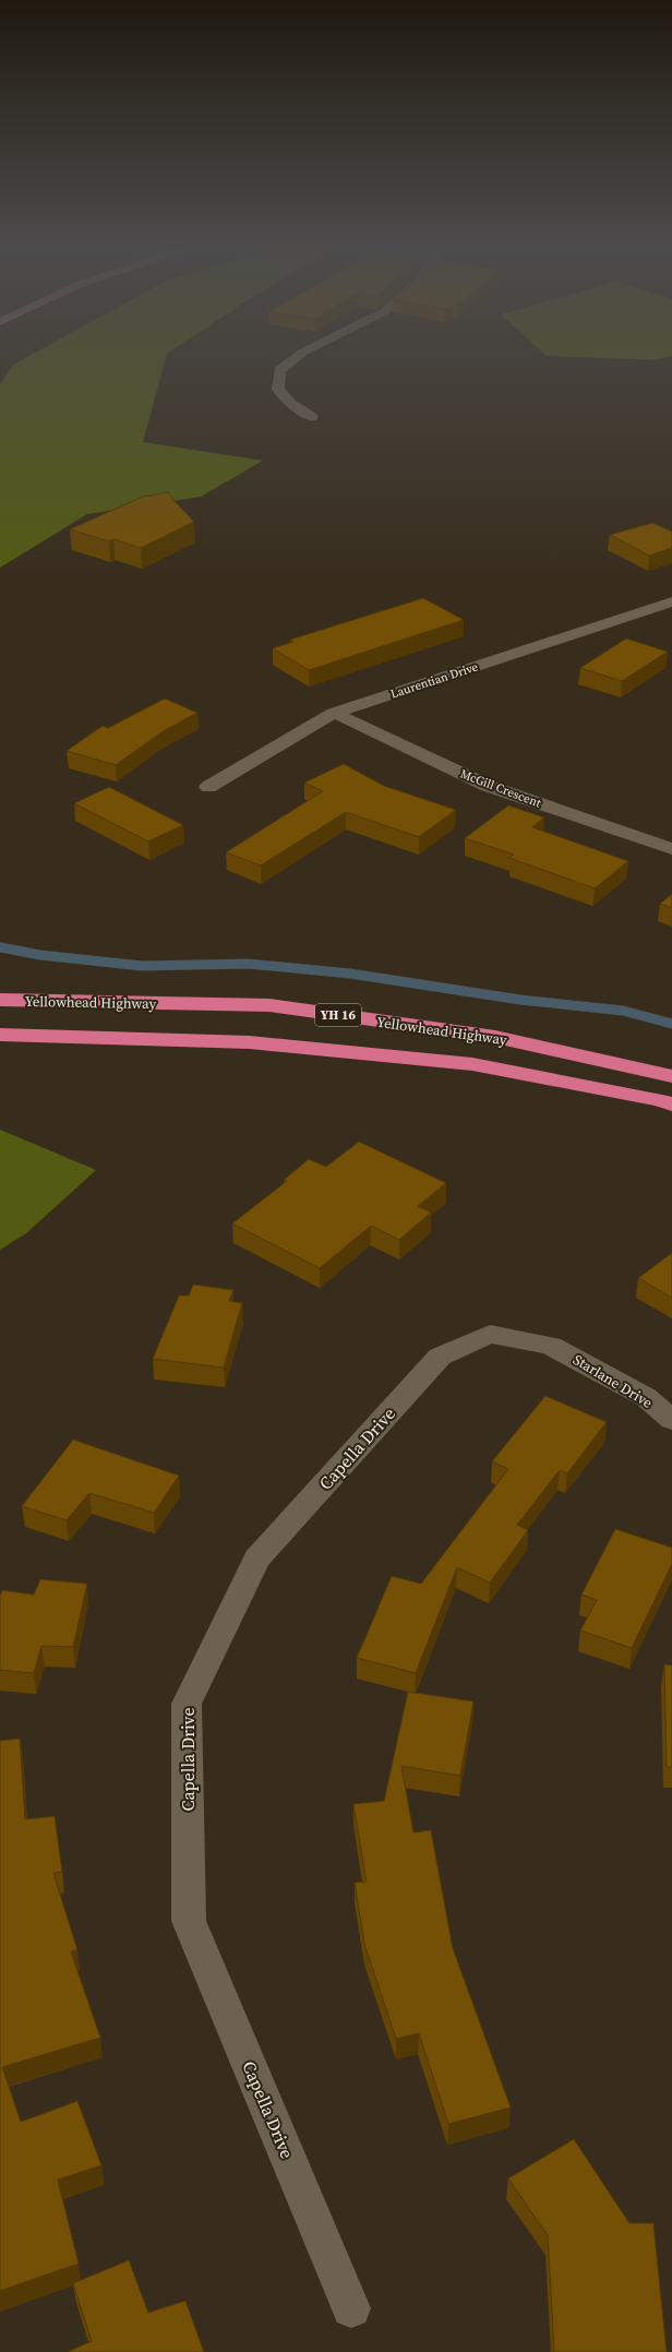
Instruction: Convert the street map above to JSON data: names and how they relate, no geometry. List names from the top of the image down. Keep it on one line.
{"streets":{"highway":["Yellowhead Highway","YH 16"],"street":["Laurentian Drive","McGill Crescent","Starlane Drive","Capella Drive"]},"crossings":[["Laurentian Drive","McGill Crescent"],["Starlane Drive","Capella Drive"]]}
